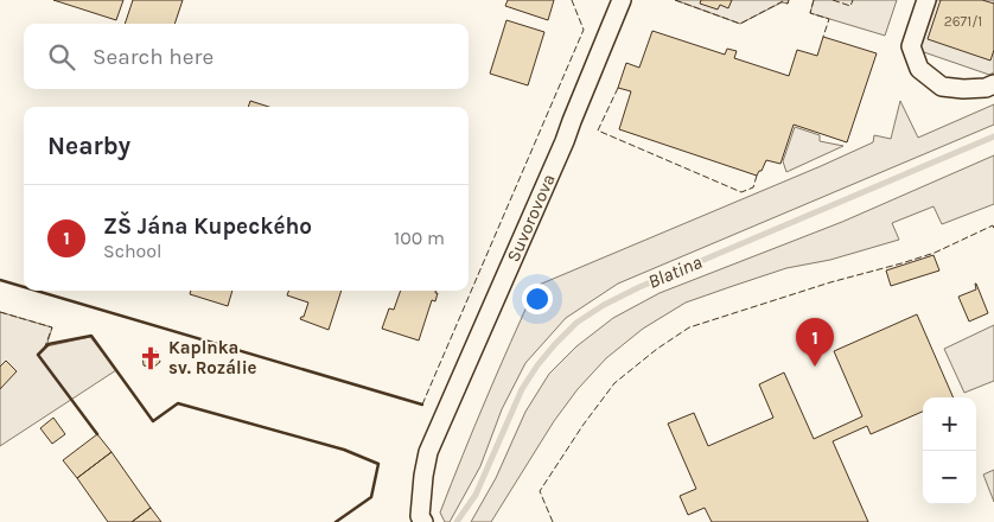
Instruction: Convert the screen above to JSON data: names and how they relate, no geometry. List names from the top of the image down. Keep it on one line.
{"streets":{"street":["Suvorovova"]},"water":["Blatina"],"places":{"church":["Kaplnka sv. Rozálie"]},"house_numbers":["2671/1"],"page":{"search":"Search here","heading":"Nearby","list":[{"mark":"1","name":"ZŠ Jána Kupeckého","note":"School","value":"100 m"}],"pins":"1","map_buttons":["+","−"]}}
